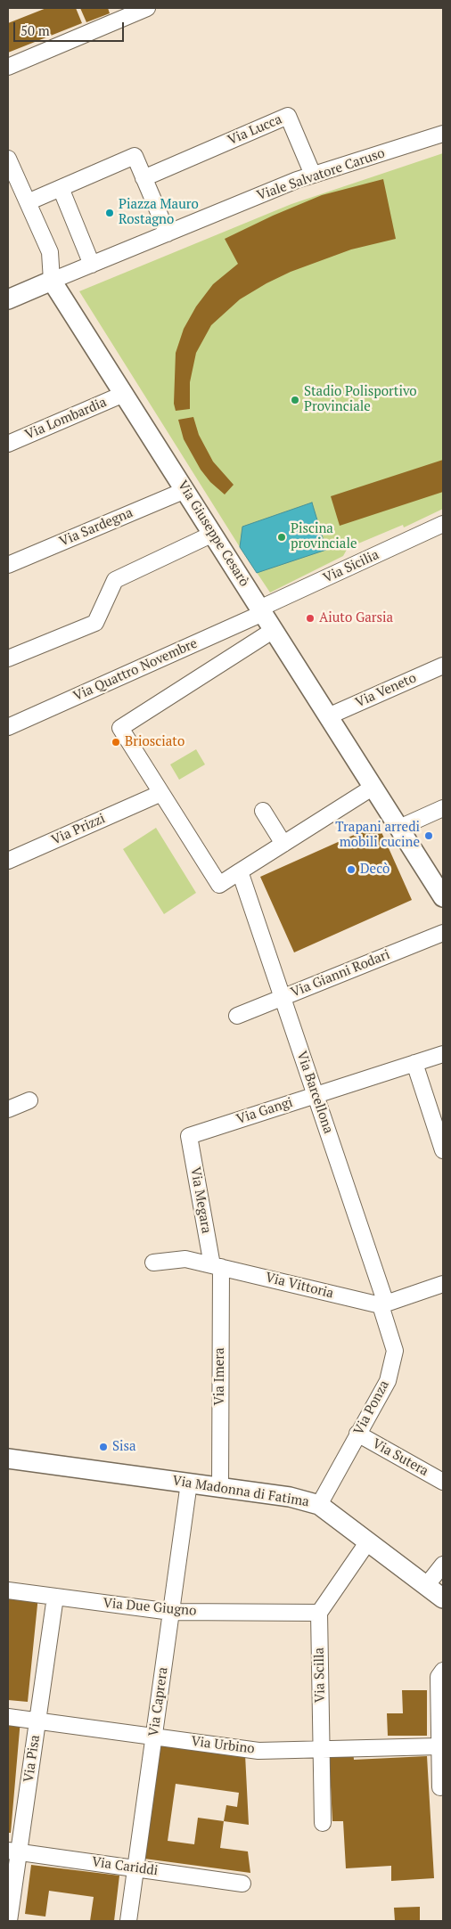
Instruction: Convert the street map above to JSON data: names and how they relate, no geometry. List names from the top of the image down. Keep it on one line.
{"streets":{"street":["Via Lucca","Viale Salvatore Caruso","Via Lombardia","Via Sardegna","Via Giuseppe Cesarò","Via Sicilia","Via Quattro Novembre","Via Veneto","Via Prizzi","Via Gianni Rodari","Via Barcellona","Via Gangi","Via Megara","Via Vittoria","Via Imera","Via Ponza","Via Sutera","Via Madonna di Fatima","Via Due Giugno","Via Scilla","Via Caprera","Via Urbino","Via Pisa","Via Cariddi"]},"crossings":[["Via Lucca","Viale Salvatore Caruso"],["Viale Salvatore Caruso","Via Giuseppe Cesarò"],["Via Lombardia","Via Giuseppe Cesarò"],["Via Sardegna","Via Giuseppe Cesarò"],["Via Giuseppe Cesarò","Via Sicilia"],["Via Giuseppe Cesarò","Via Quattro Novembre"],["Via Giuseppe Cesarò","Via Veneto"],["Via Sicilia","Via Quattro Novembre"],["Via Gianni Rodari","Via Barcellona"],["Via Barcellona","Via Gangi"],["Via Barcellona","Via Vittoria"],["Via Barcellona","Via Ponza"],["Via Gangi","Via Megara"],["Via Megara","Via Vittoria"],["Via Megara","Via Imera"],["Via Vittoria","Via Imera"],["Via Vittoria","Via Ponza"],["Via Imera","Via Madonna di Fatima"],["Via Ponza","Via Sutera"],["Via Ponza","Via Madonna di Fatima"],["Via Madonna di Fatima","Via Caprera"],["Via Due Giugno","Via Scilla"],["Via Due Giugno","Via Caprera"],["Via Due Giugno","Via Pisa"],["Via Scilla","Via Urbino"],["Via Caprera","Via Urbino"],["Via Caprera","Via Cariddi"],["Via Urbino","Via Pisa"],["Via Pisa","Via Cariddi"]],"places":["Piazza Mauro Rostagno","Stadio Polisportivo Provinciale","Piscina provinciale","Aiuto Garsia","Briosciato","Trapani arredi mobili cucine","Decò","Sisa"],"scale_bar":"50 m"}
